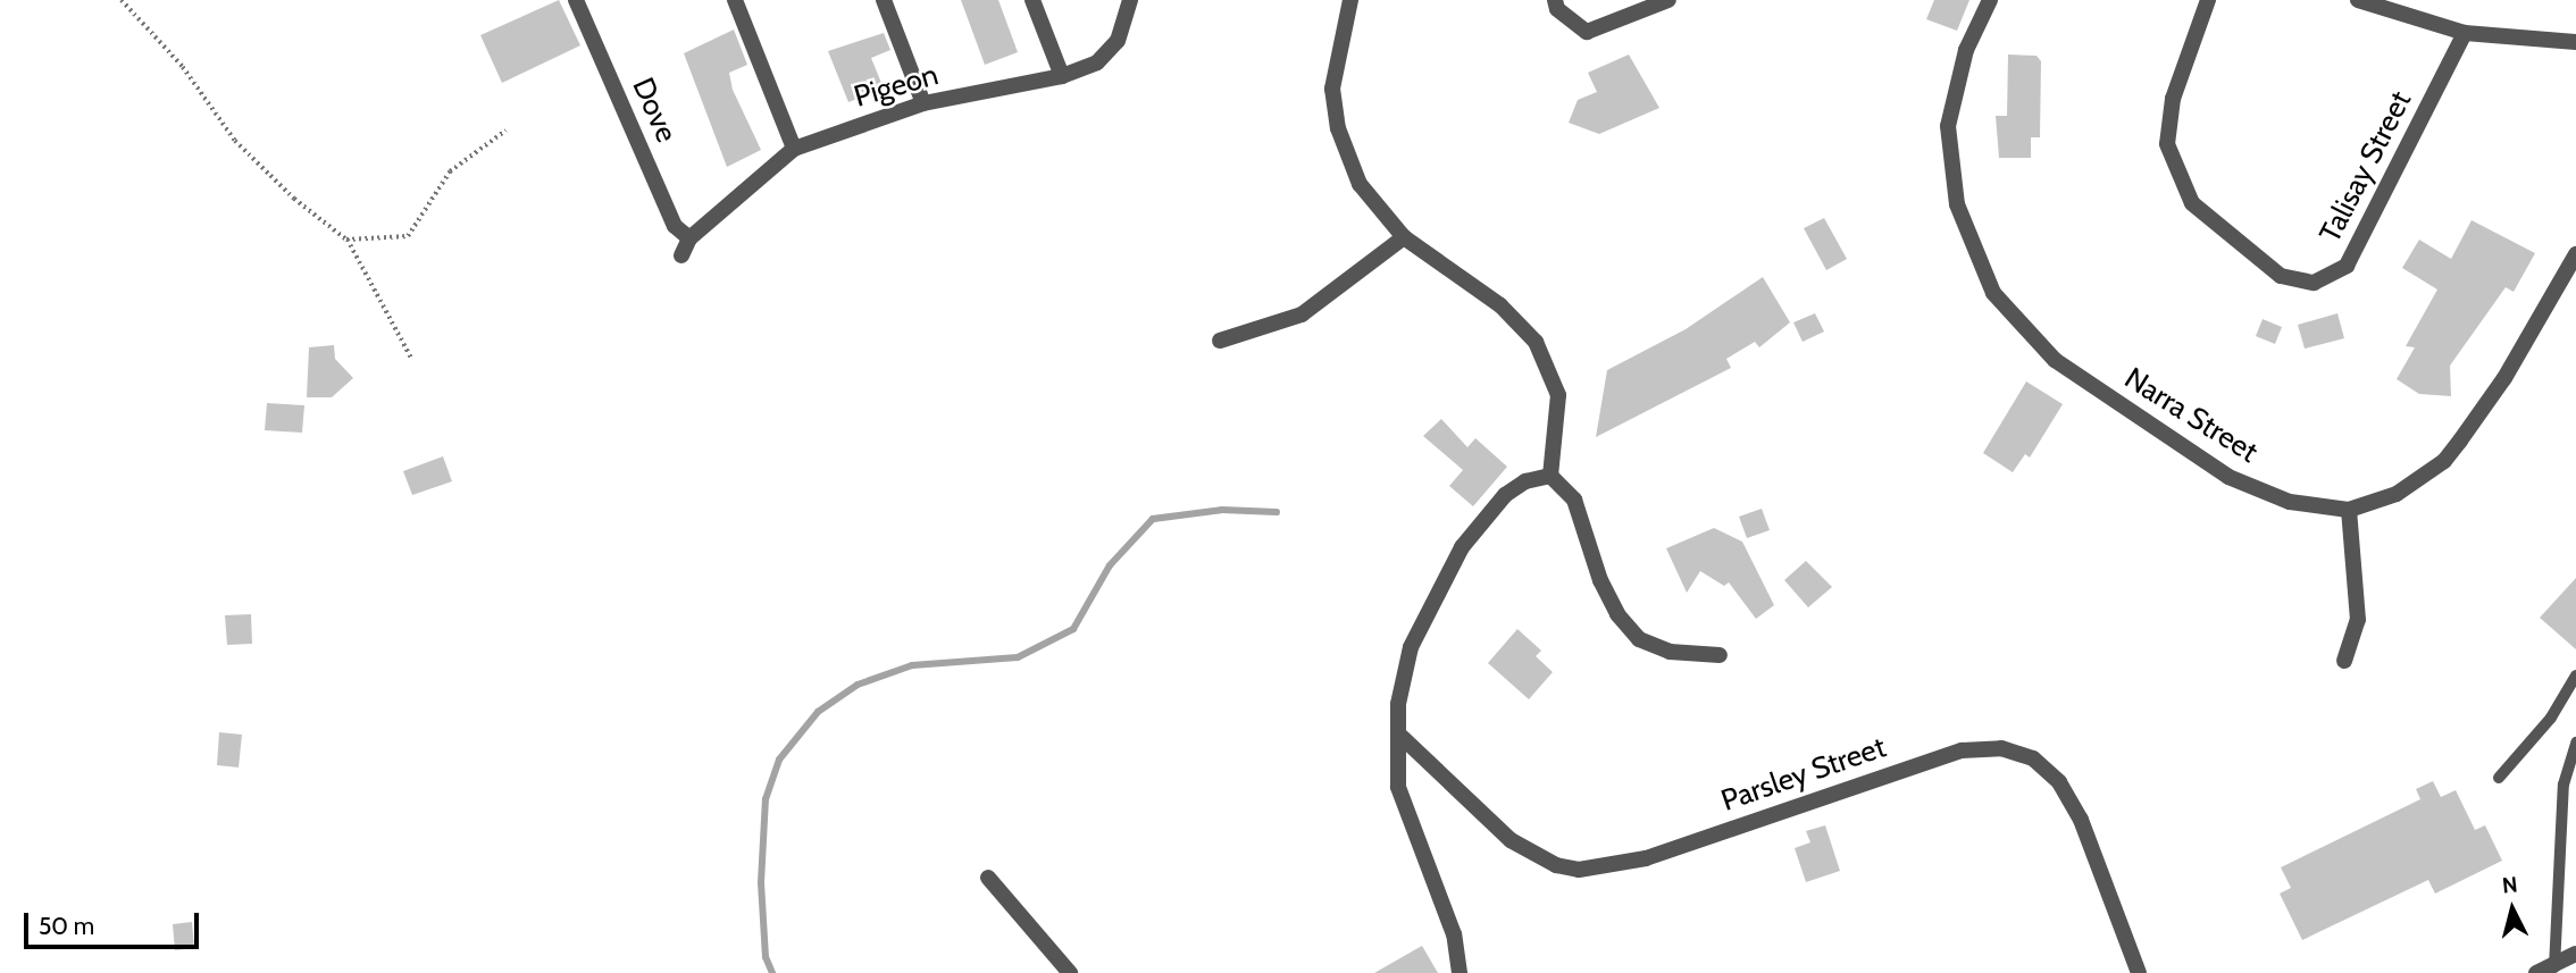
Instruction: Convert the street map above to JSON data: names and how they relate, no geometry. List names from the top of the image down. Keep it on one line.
{"streets":{"street":["Pigeon","Dove","Talisay Street","Narra Street","Parsley Street"]},"crossings":[["Pigeon","Dove"]],"scale_bar":"50 m","north":"top"}
